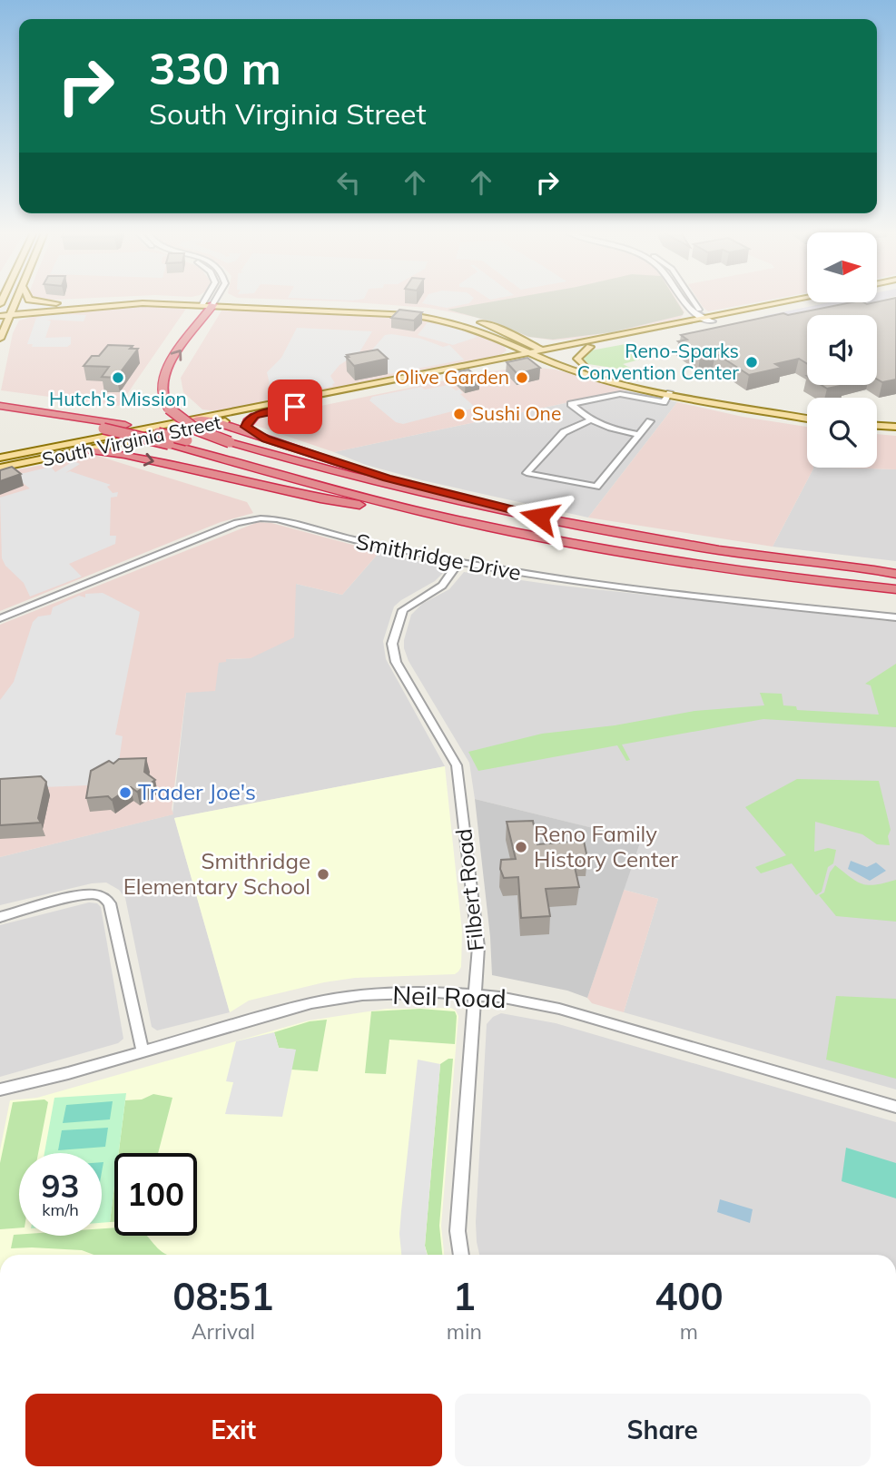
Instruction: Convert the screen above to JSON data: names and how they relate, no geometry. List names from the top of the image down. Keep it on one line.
{"streets":{"main road":["South Virginia Street"],"street":["Smithridge Drive","Filbert Road","Neil Road"]},"crossings":[["Smithridge Drive","Filbert Road"],["Filbert Road","Neil Road"]],"places":["Reno-Sparks Convention Center","Hutch's Mission","Olive Garden","Sushi One","Trader Joe's","Reno Family History Center","Smithridge Elementary School"],"north":"right","page":{"turn":["330 m","South Virginia Street"],"speed":"93 km/h","limit":"100","eta":["08:51","Arrival","1","min","400","m"],"buttons":["Exit","Share"]}}
